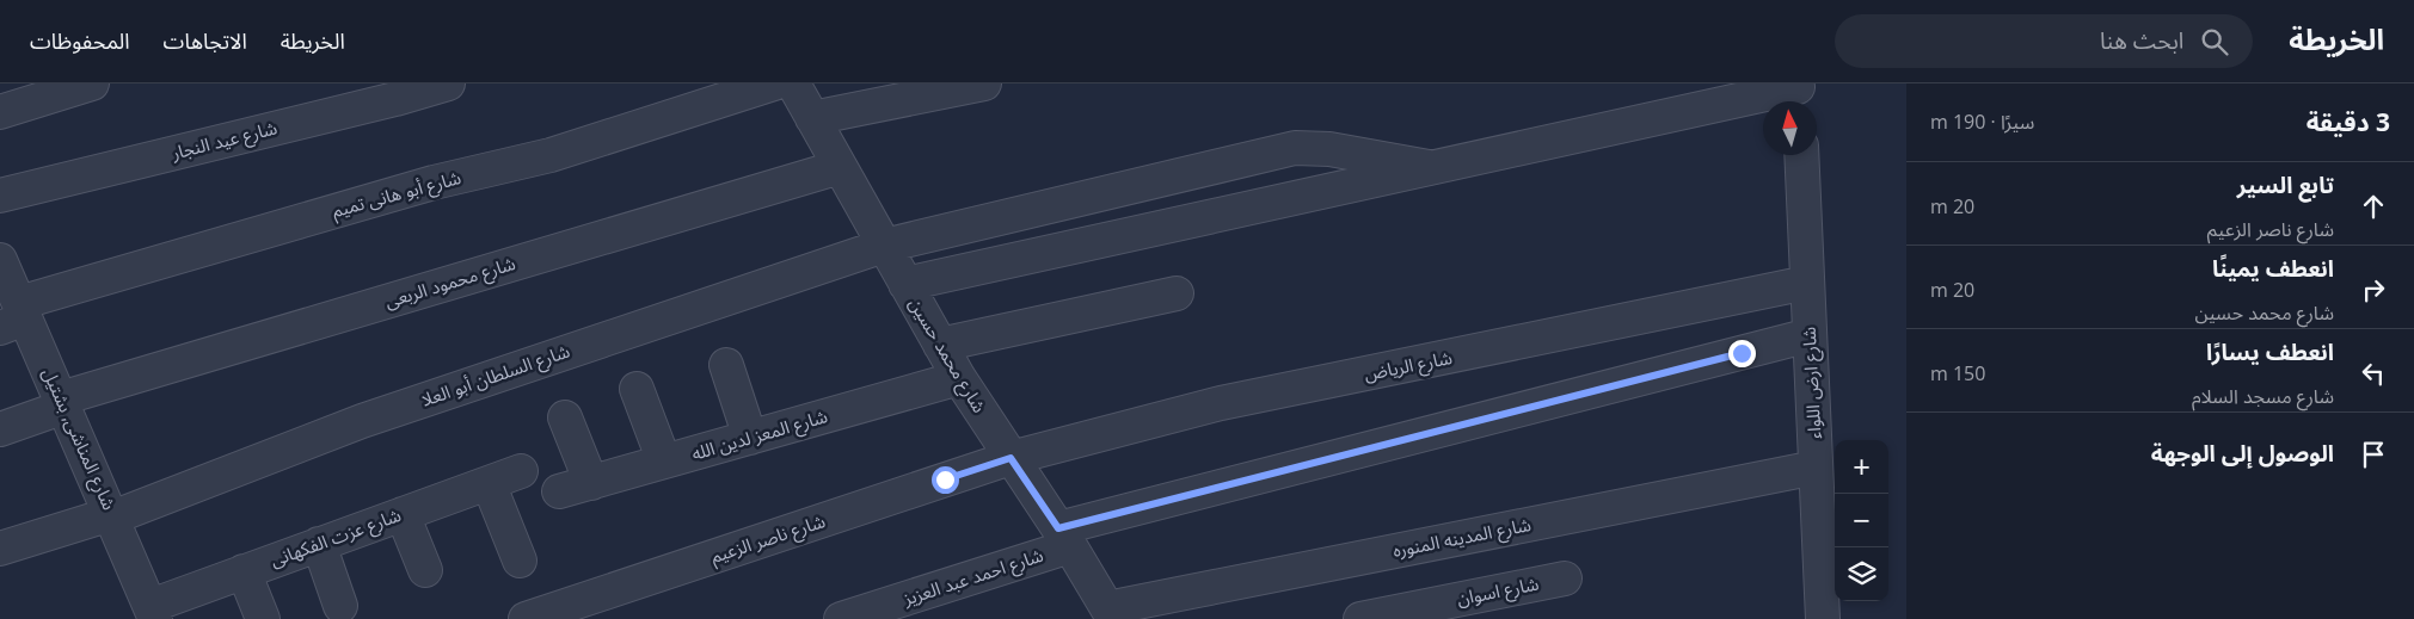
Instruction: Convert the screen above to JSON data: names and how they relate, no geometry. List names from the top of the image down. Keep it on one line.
{"streets":{"street":["شارع عيد النجار","شارع أبو هانى تميم","شارع محمود الربعى","شارع محمد حسين","شارع الرياض","شارع السلطان أبو العلا","شارع ارض اللواء","شارع المعز لدين الله","شارع المناشى, بشتيل","شارع عزت الفكهانى","شارع المدينه المنوره","شارع ناصر الزعيم","شارع احمد عبد العزيز","شارع اسوان"]},"crossings":[["شارع أبو هانى تميم","شارع المناشى, بشتيل"],["شارع محمود الربعى","شارع محمد حسين"],["شارع محمود الربعى","شارع المناشى, بشتيل"],["شارع محمد حسين","شارع الرياض"],["شارع محمد حسين","شارع السلطان أبو العلا"],["شارع محمد حسين","شارع المعز لدين الله"],["شارع محمد حسين","شارع المدينه المنوره"],["شارع محمد حسين","شارع ناصر الزعيم"],["شارع محمد حسين","شارع احمد عبد العزيز"],["شارع الرياض","شارع ارض اللواء"],["شارع الرياض","شارع ناصر الزعيم"],["شارع السلطان أبو العلا","شارع المناشى, بشتيل"],["شارع ارض اللواء","شارع المدينه المنوره"],["شارع ارض اللواء","شارع احمد عبد العزيز"],["شارع المناشى, بشتيل","شارع عزت الفكهانى"]],"north":"top","page":{"header":"الخريطة","search":"ابحث هنا","nav":["الخريطة","الاتجاهات","المحفوظات"],"heading":["3 دقيقة","سيرًا · 190 m"],"list":[["تابع السير","شارع ناصر الزعيم","20 m"],["انعطف يمينًا","شارع محمد حسين","20 m"],["انعطف يسارًا","شارع مسجد السلام","150 m"],"الوصول إلى الوجهة"],"map_buttons":["+","−"]}}
